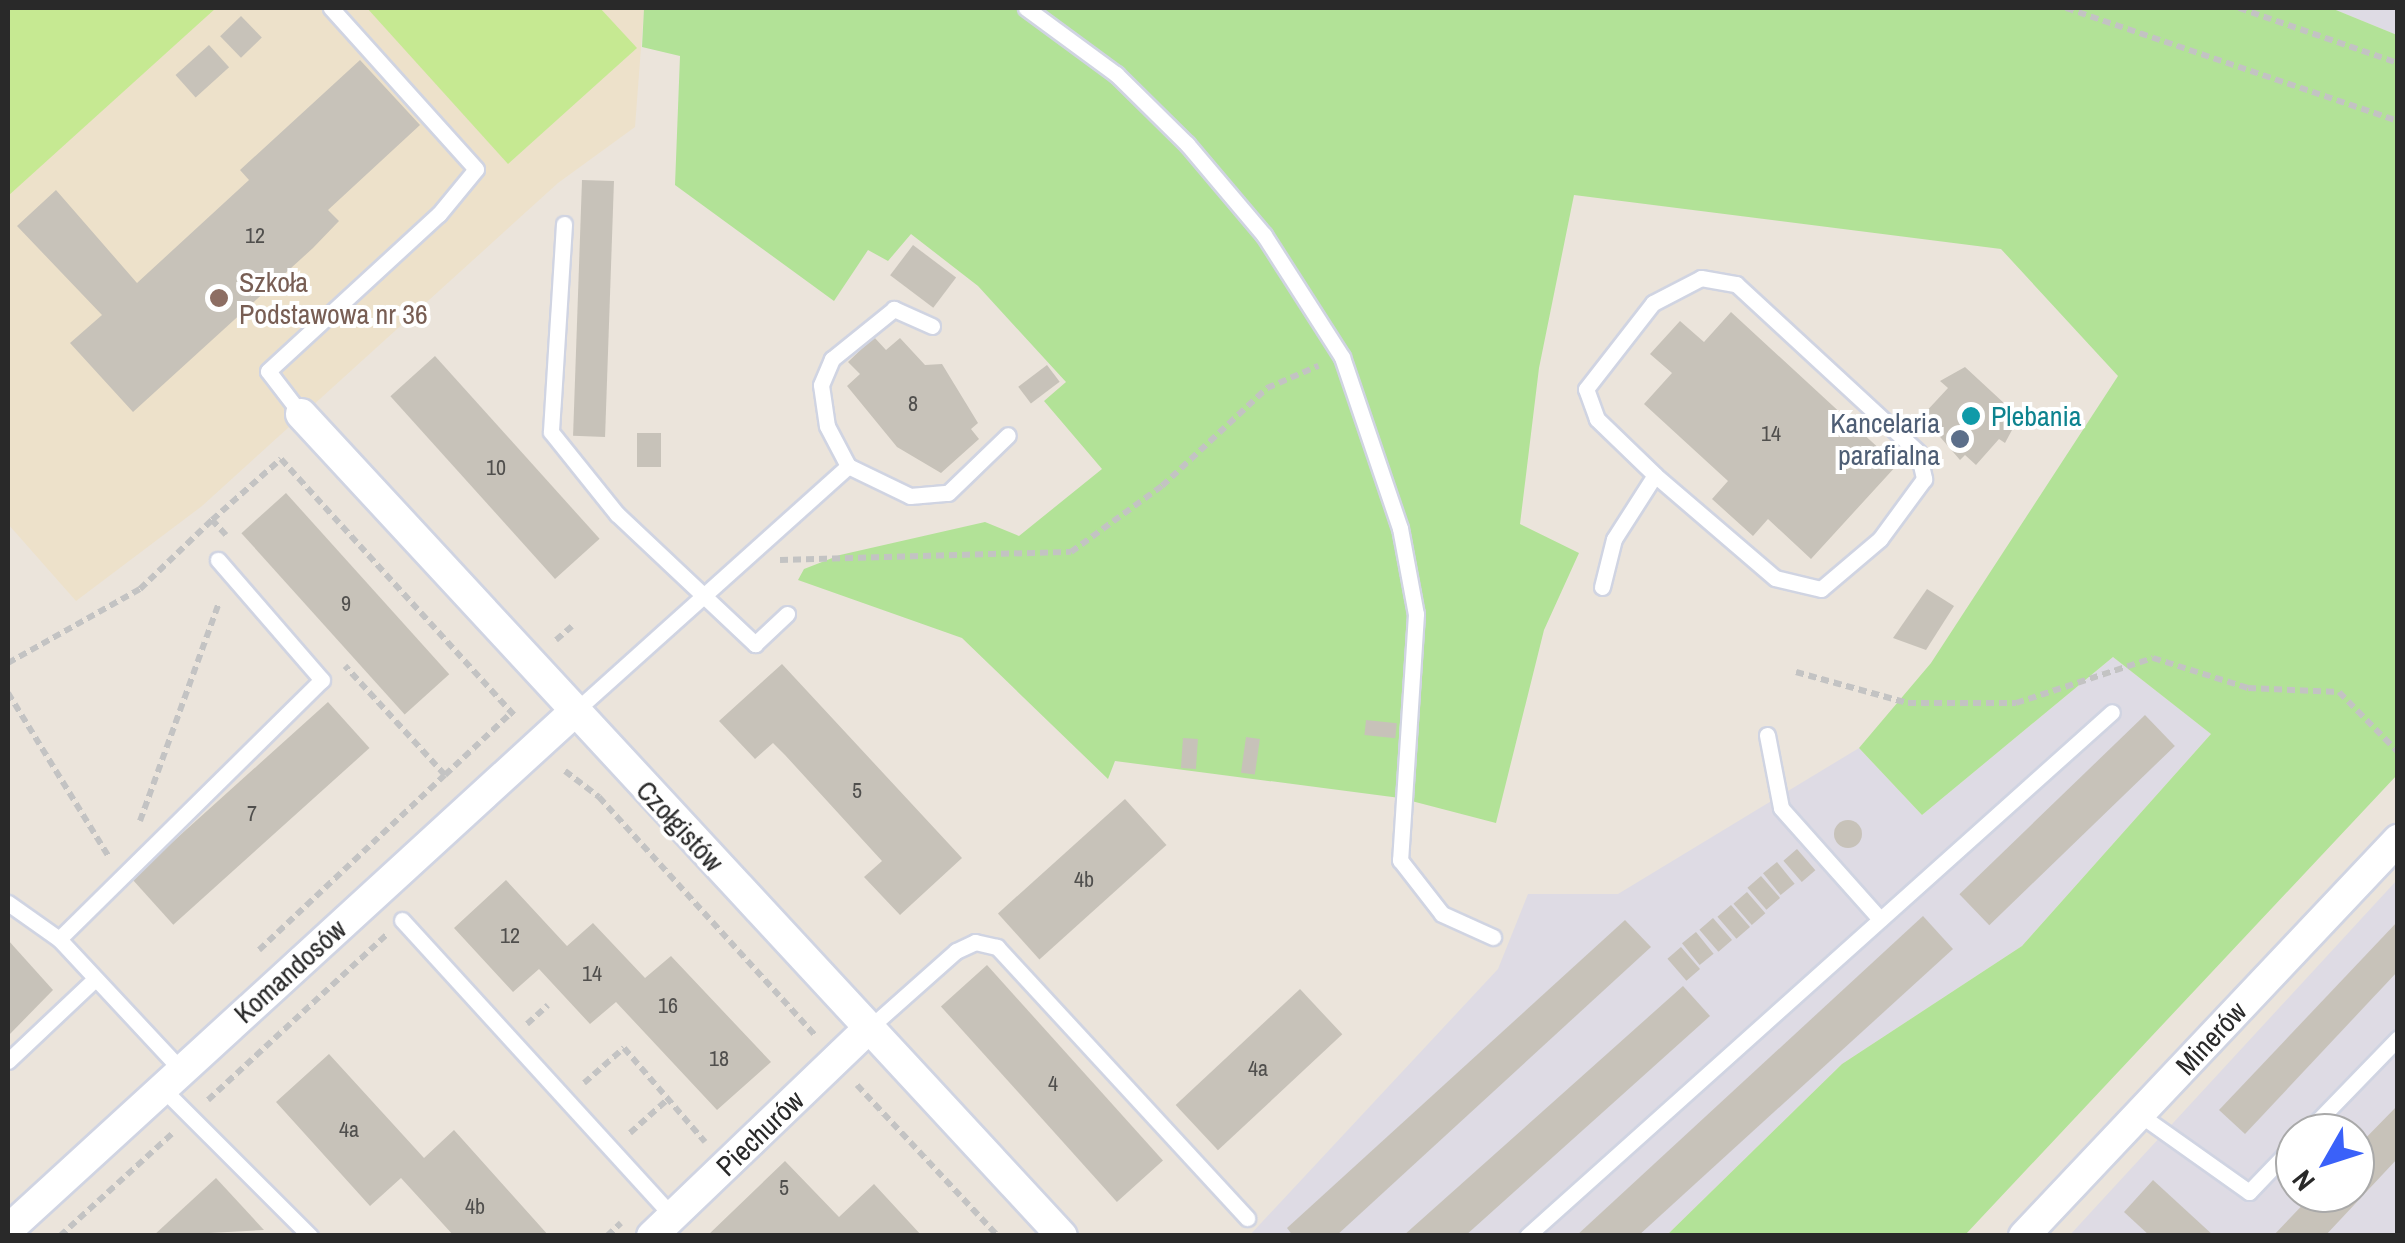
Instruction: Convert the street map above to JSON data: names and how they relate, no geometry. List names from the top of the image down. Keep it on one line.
{"streets":{"street":["Czołgistów","Komandosów","Minerów","Piechurów"]},"crossings":[["Czołgistów","Komandosów"],["Czołgistów","Piechurów"]],"places":["Szkoła Podstawowa nr 36","Plebania","Kancelaria parafialna"],"house_numbers":["12","8","14","10","9","5","7","4b","12","14","16","18","4a","4","4a","5","4b"],"north":"bottom left"}
